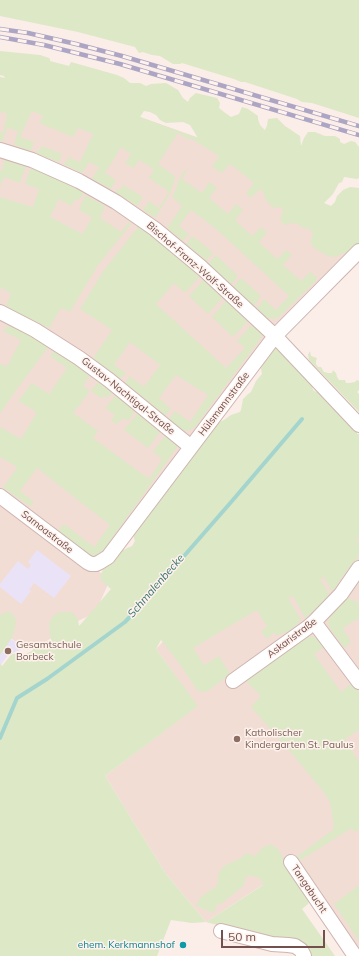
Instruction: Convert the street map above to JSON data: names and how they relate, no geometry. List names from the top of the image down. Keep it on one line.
{"streets":{"street":["Bischof-Franz-Wolf-Straße","Gustav-Nachtigal-Straße","Hülsmannstraße","Samoastraße","Askaristraße","Tangabucht"]},"crossings":[["Bischof-Franz-Wolf-Straße","Hülsmannstraße"],["Gustav-Nachtigal-Straße","Hülsmannstraße"],["Hülsmannstraße","Samoastraße"]],"water":["Schmalenbecke"],"places":["Gesamtschule Borbeck","Katholischer Kindergarten St. Paulus","ehem. Kerkmannshof"],"scale_bar":"50 m"}
